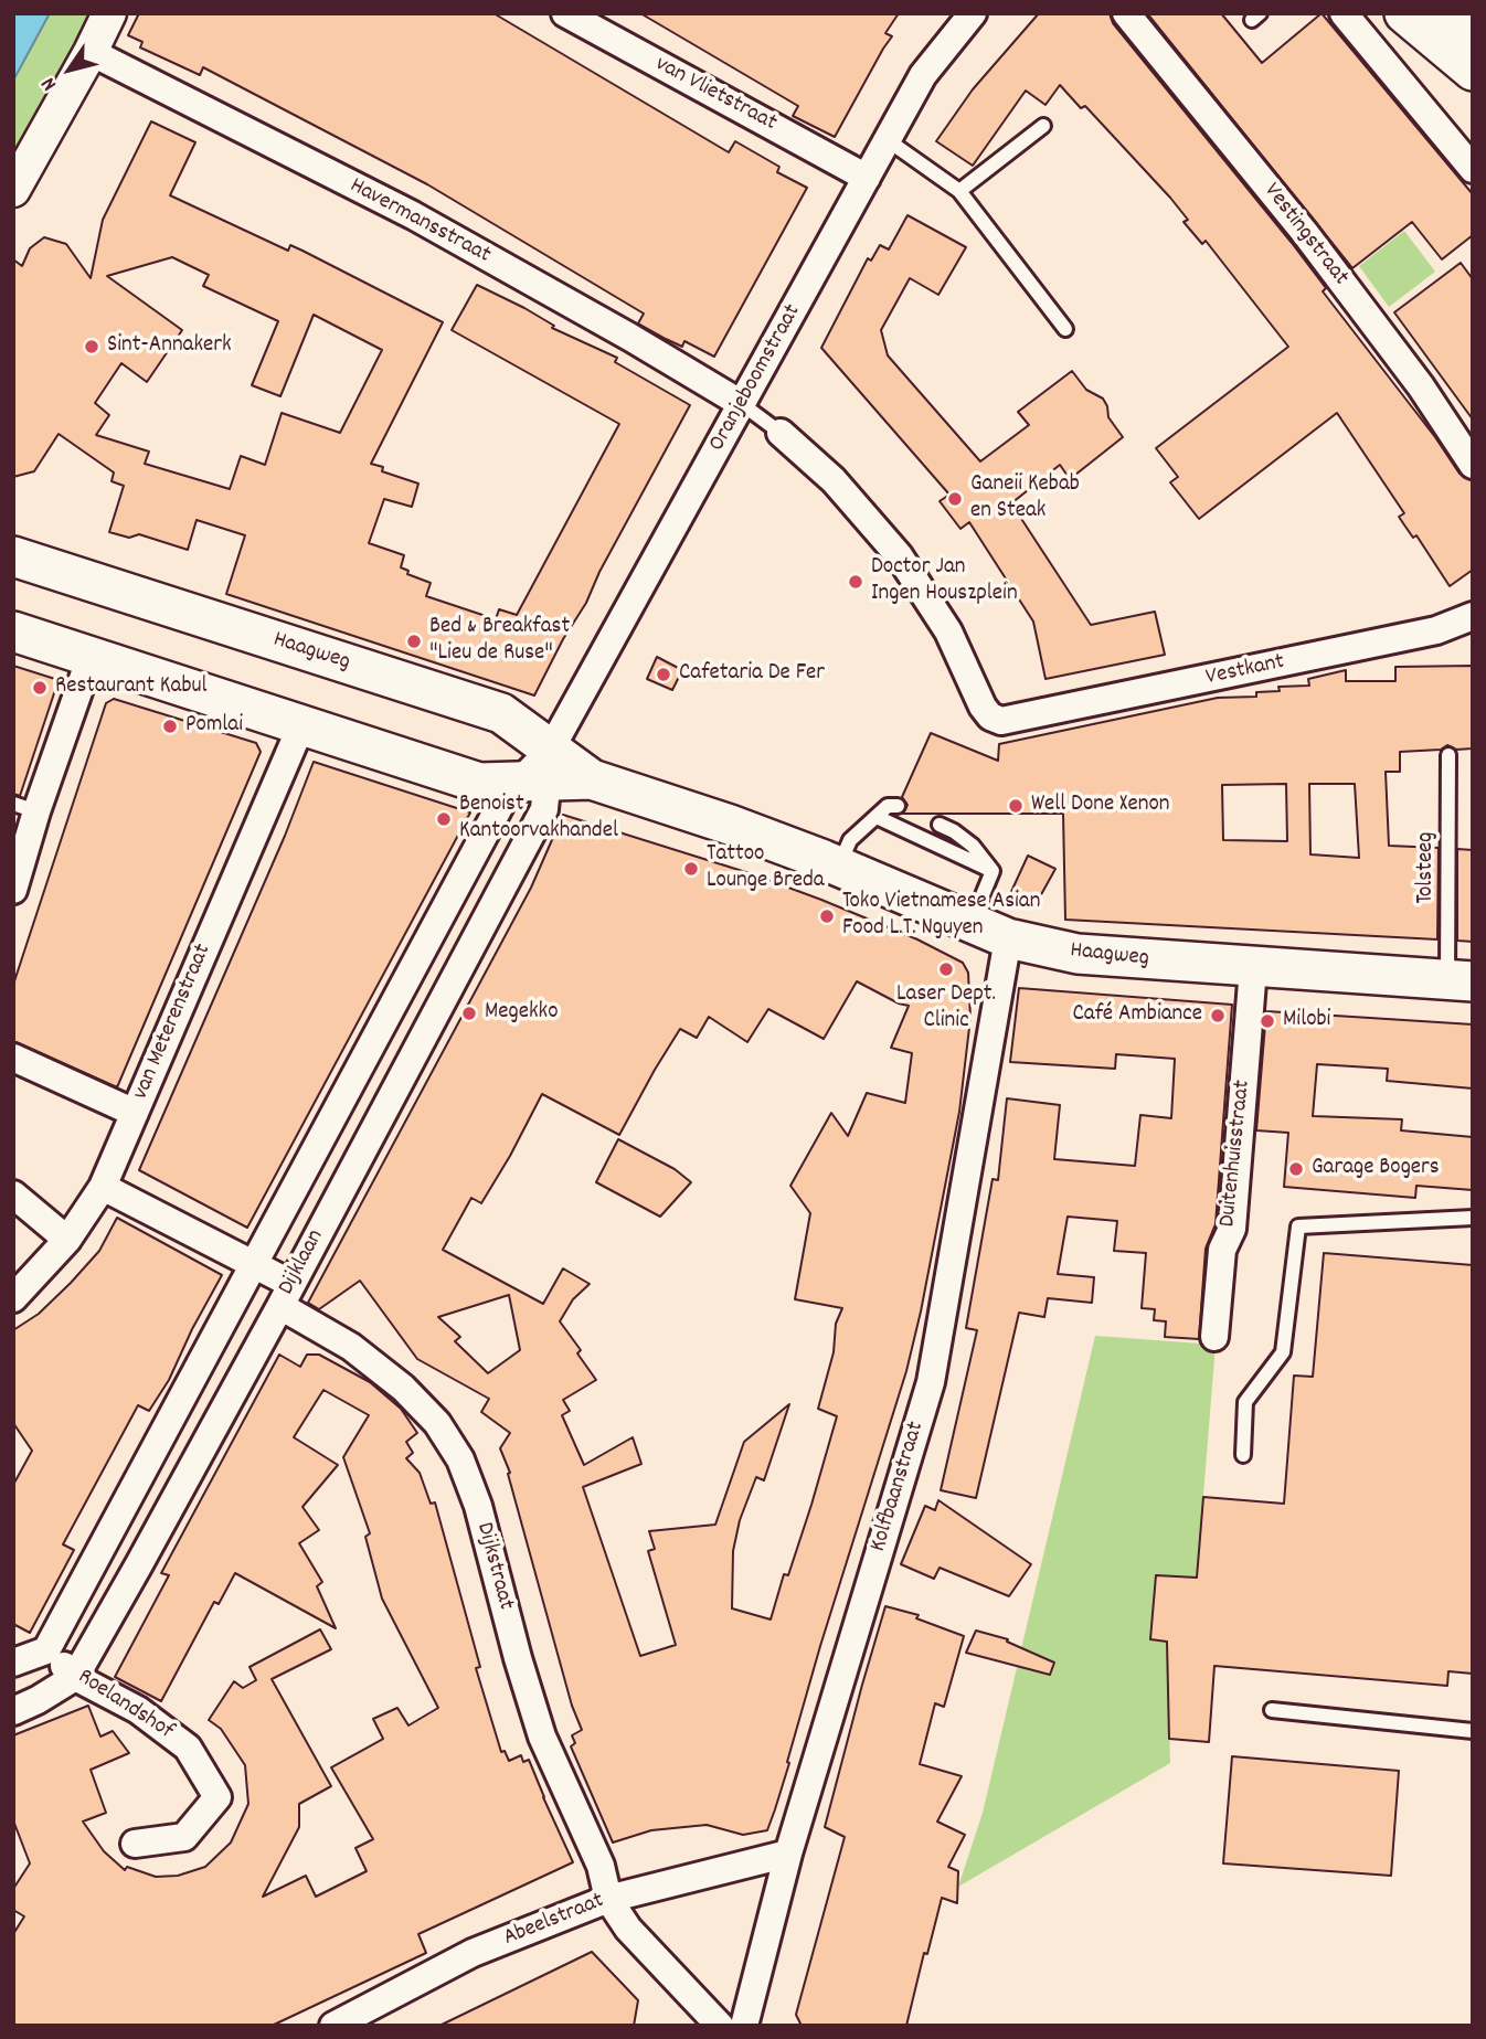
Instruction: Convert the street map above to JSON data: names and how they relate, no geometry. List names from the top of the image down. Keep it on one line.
{"streets":{"main road":["Haagweg"],"street":["van Vlietstraat","Havermansstraat","Vestingstraat","Oranjeboomstraat","Vestkant","van Meterenstraat","Duitenhuisstraat","Dijklaan","Kolfbaanstraat","Dijkstraat","Roelandshof","Abeelstraat"],"lane":["Tolsteeg"]},"crossings":[["van Vlietstraat","Oranjeboomstraat"],["Havermansstraat","Oranjeboomstraat"],["Oranjeboomstraat","Haagweg"],["Oranjeboomstraat","Dijklaan"],["Haagweg","Tolsteeg"],["Haagweg","Duitenhuisstraat"],["Haagweg","Dijklaan"],["Haagweg","Kolfbaanstraat"],["van Meterenstraat","Dijkstraat"],["Dijklaan","Dijkstraat"],["Dijklaan","Roelandshof"],["Kolfbaanstraat","Abeelstraat"],["Dijkstraat","Abeelstraat"]],"places":["Sint-Annakerk","Ganeii Kebab en Steak","Doctor Jan Ingen Houszplein","Bed & Breakfast \"Lieu de Ruse\"","Cafetaria De Fer","Restaurant Kabul","Pomlai","Well Done Xenon","Benoist Kantoorvakhandel","Tattoo Lounge Breda","Toko Vietnamese Asian Food L.T. Nguyen","Laser Dept. Clinic","Megekko","Café Ambiance","Milobi","Garage Bogers"],"north":"bottom left"}
